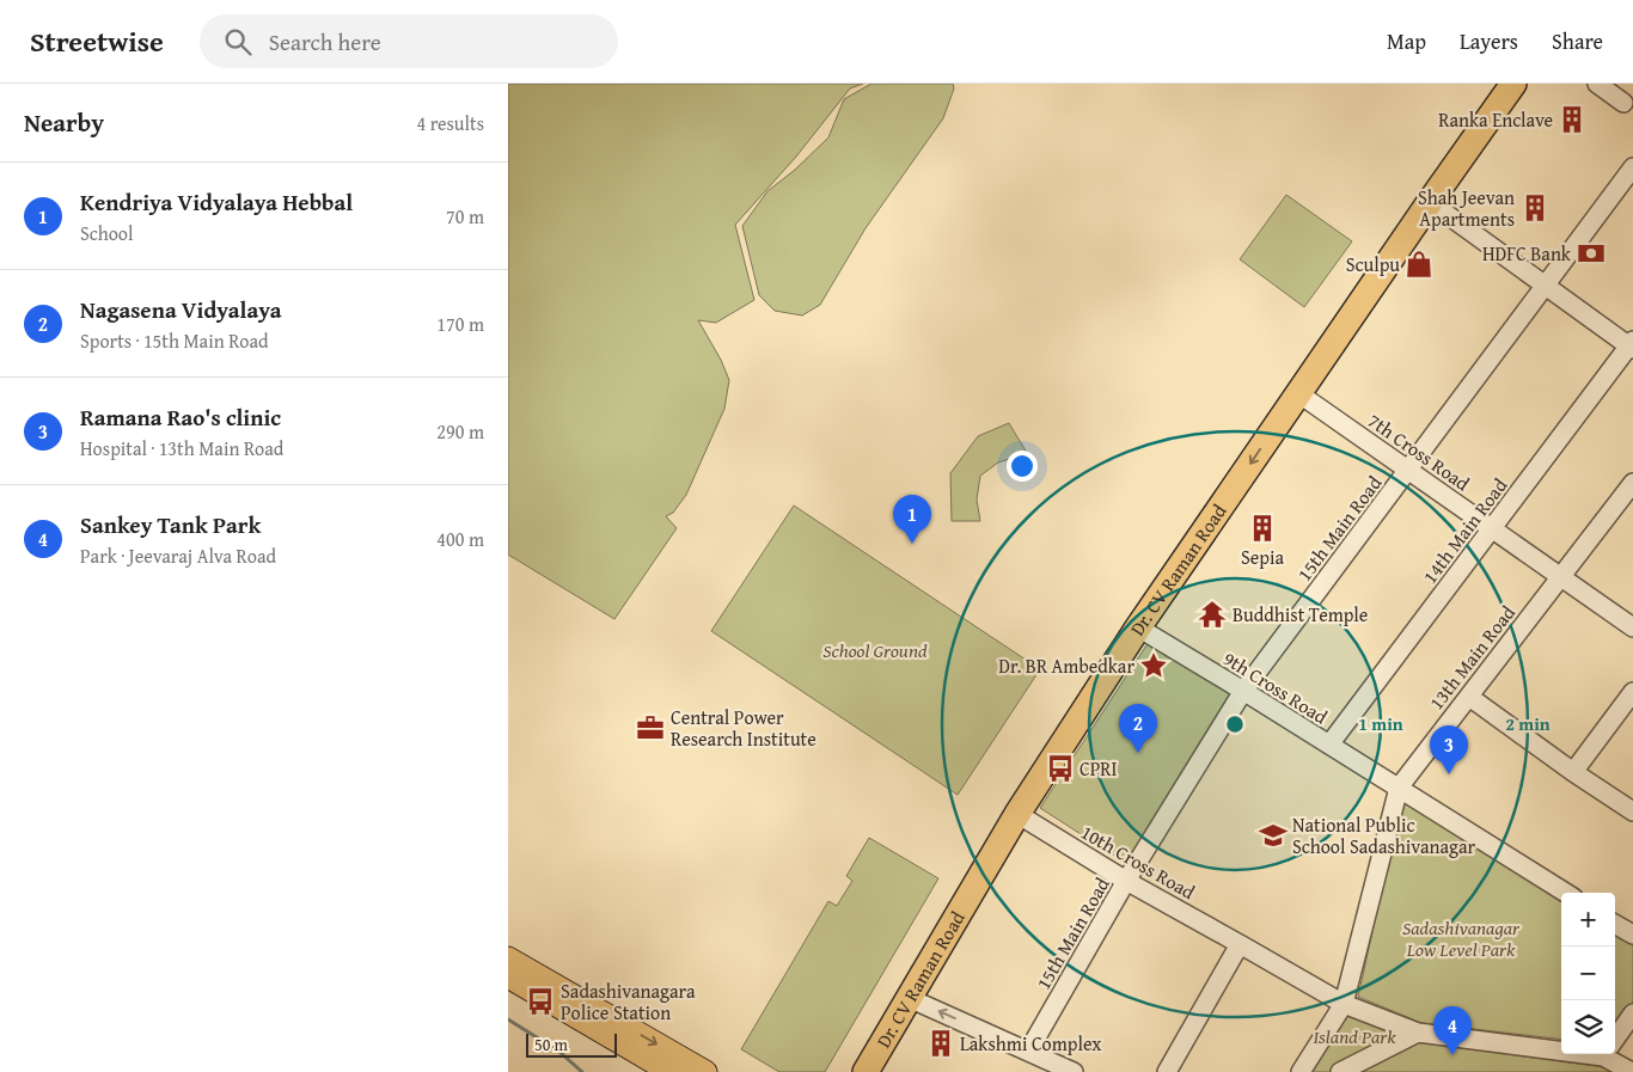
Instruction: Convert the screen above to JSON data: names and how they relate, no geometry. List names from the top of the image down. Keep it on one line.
{"streets":{"highway":["Dr. CV Raman Road"],"street":["7th Cross Road","15th Main Road","14th Main Road","13th Main Road","9th Cross Road","10th Cross Road"]},"crossings":[["7th Cross Road","15th Main Road"],["7th Cross Road","14th Main Road"],["7th Cross Road","Dr. CV Raman Road"],["7th Cross Road","13th Main Road"],["15th Main Road","9th Cross Road"],["15th Main Road","10th Cross Road"],["14th Main Road","9th Cross Road"],["Dr. CV Raman Road","9th Cross Road"],["Dr. CV Raman Road","10th Cross Road"],["13th Main Road","9th Cross Road"],["13th Main Road","10th Cross Road"]],"parks":["School Ground","Sadashivanagar Low Level Park","Island Park"],"places":{"building":["Ranka Enclave","Shah Jeevan Apartments","Sepia","Lakshmi Complex"],"bank":["HDFC Bank"],"shop":["Sculpu"],"temple":["Buddhist Temple"],"place":["Dr. BR Ambedkar"],"office":["Central Power Research Institute"],"bus stop":["CPRI","Sadashivanagara Police Station"],"school or university":["National Public School Sadashivanagar"]},"scale_bar":"50 m","page":{"header":"Streetwise","search":"Search here","nav":["Map","Layers","Share"],"heading":["Nearby","4 results"],"list":[{"mark":"1","name":"Kendriya Vidyalaya Hebbal","note":"School","value":"70 m"},{"mark":"2","name":"Nagasena Vidyalaya","note":"Sports · 15th Main Road","value":"170 m"},{"mark":"3","name":"Ramana Rao's clinic","note":"Hospital · 13th Main Road","value":"290 m"},{"mark":"4","name":"Sankey Tank Park","note":"Park · Jeevaraj Alva Road","value":"400 m"}],"pins":["1","2","3","4"],"map_buttons":["+","−"],"scale":"50 m"},"rings":["1 min","2 min"]}
